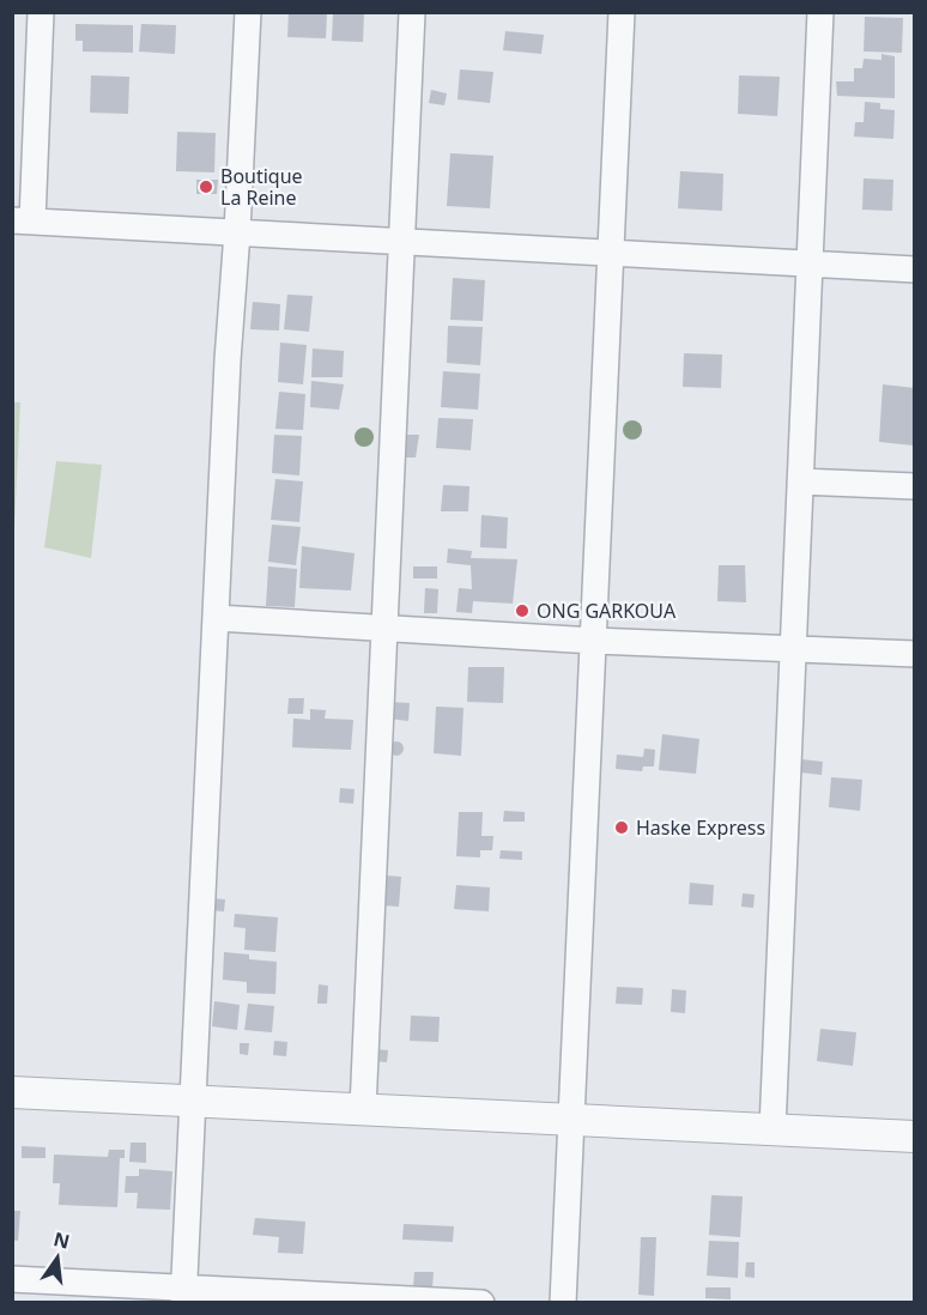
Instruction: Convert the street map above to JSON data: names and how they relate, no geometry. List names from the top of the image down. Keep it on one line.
{"places":["Boutique La Reine","ONG GARKOUA","Haske Express"],"north":"top"}
